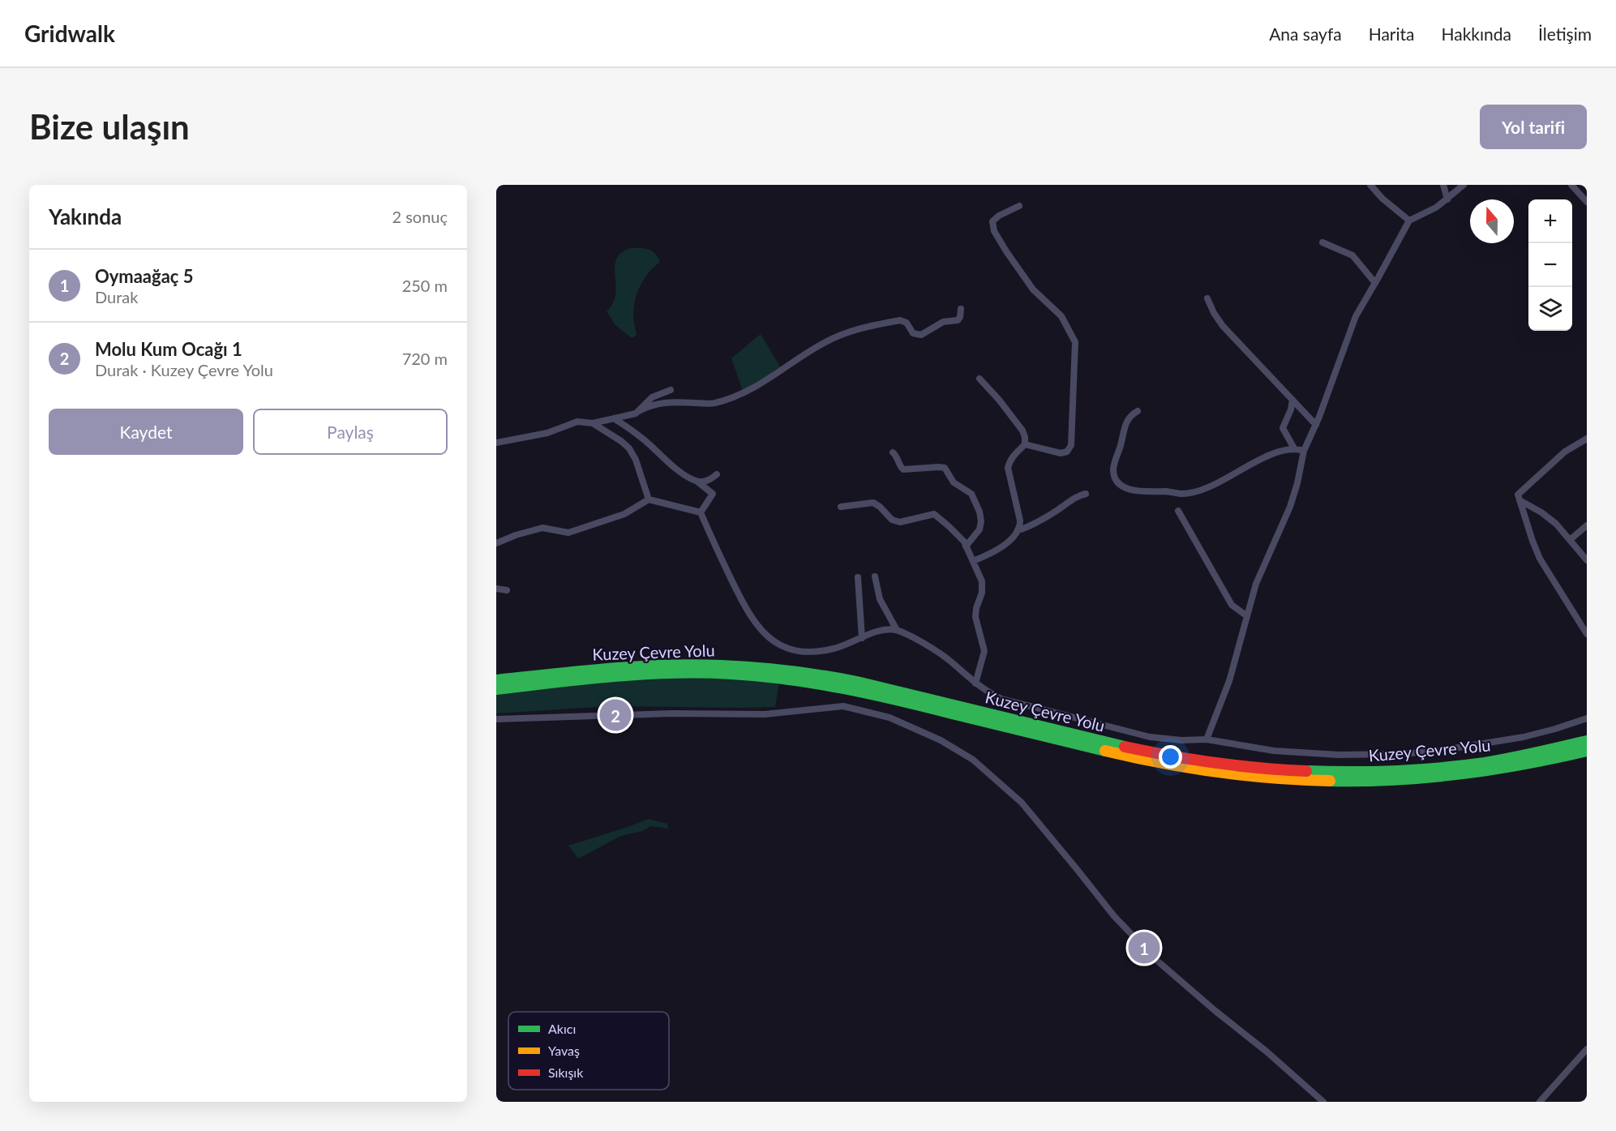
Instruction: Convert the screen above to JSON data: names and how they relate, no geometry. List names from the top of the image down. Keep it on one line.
{"streets":{"highway":["Kuzey Çevre Yolu"]},"legend":["Akıcı","Yavaş","Sıkışık"],"north":"top","page":{"header":"Gridwalk","nav":["Ana sayfa","Harita","Hakkında","İletişim"],"buttons":["Yol tarifi",["Kaydet","Paylaş"]],"title":"Bize ulaşın","heading":["Yakında","2 sonuç"],"map_buttons":["+","−"],"list":[{"mark":"1","name":"Oymaağaç 5","note":"Durak","value":"250 m"},{"mark":"2","name":"Molu Kum Ocağı 1","note":"Durak · Kuzey Çevre Yolu","value":"720 m"}],"pins":["2","1"]}}
